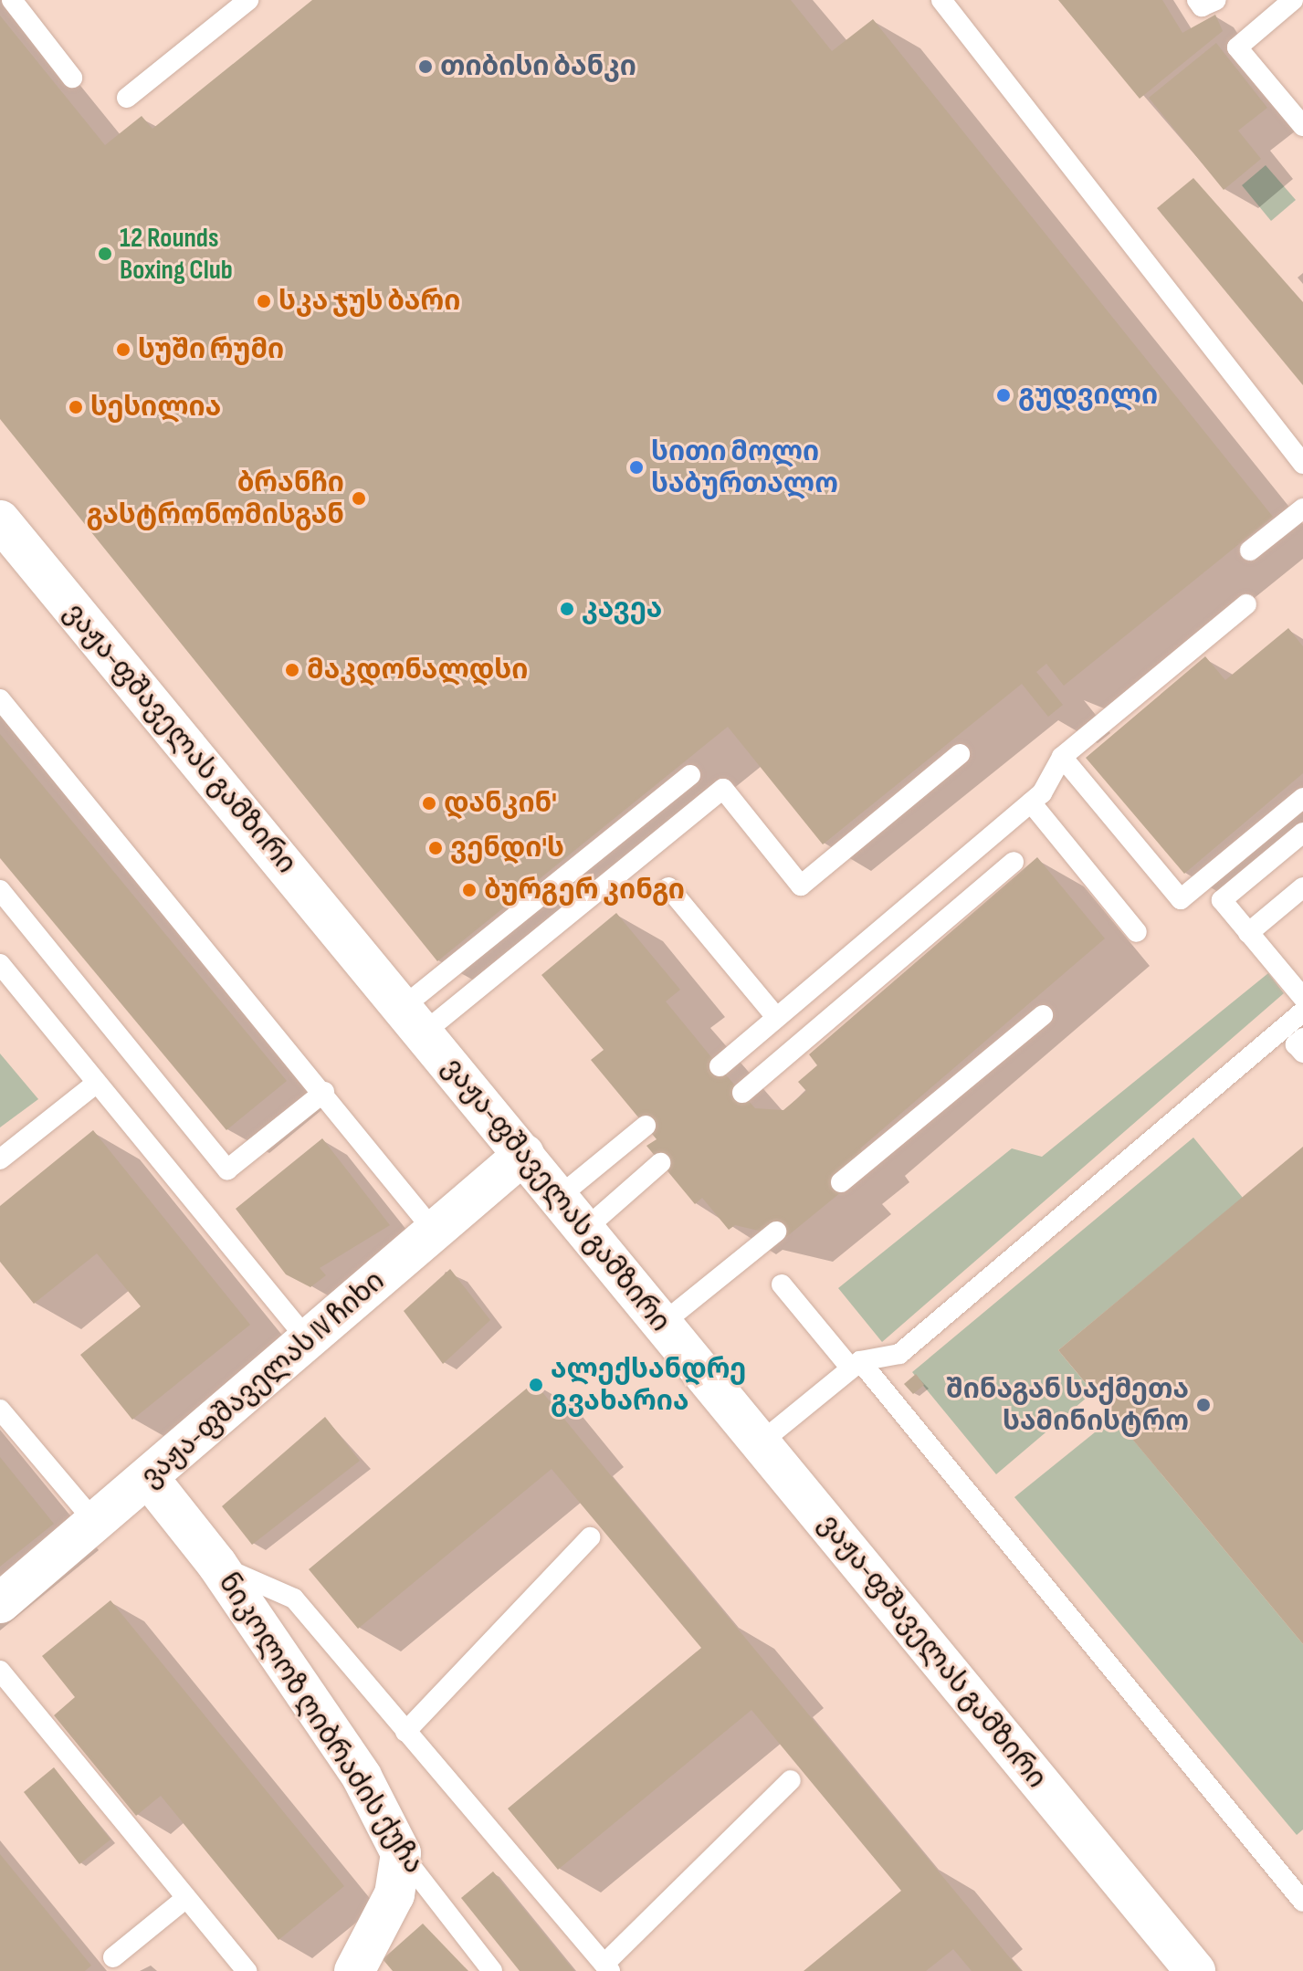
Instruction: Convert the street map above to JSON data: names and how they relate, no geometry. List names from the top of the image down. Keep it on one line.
{"streets":{"main road":["ვაჟა-ფშაველას გამზირი","ვაჟა-ფშაველას IV ჩიხი","ნიკოლოზ ღიბრაძის ქუჩა"]},"crossings":[["ვაჟა-ფშაველას გამზირი","ვაჟა-ფშაველას IV ჩიხი"],["ვაჟა-ფშაველას IV ჩიხი","ნიკოლოზ ღიბრაძის ქუჩა"]],"places":["თიბისი ბანკი","12 Rounds Boxing Club","სკა ჯუს ბარი","სუში რუმი","გუდვილი","სესილია","სითი მოლი საბურთალო","ბრანჩი გასტრონომისგან","კავეა","მაკდონალდსი","დანკინ'","ვენდი'ს","ბურგერ კინგი","ალექსანდრე გვახარია","შინაგან საქმეთა სამინისტრო"]}
